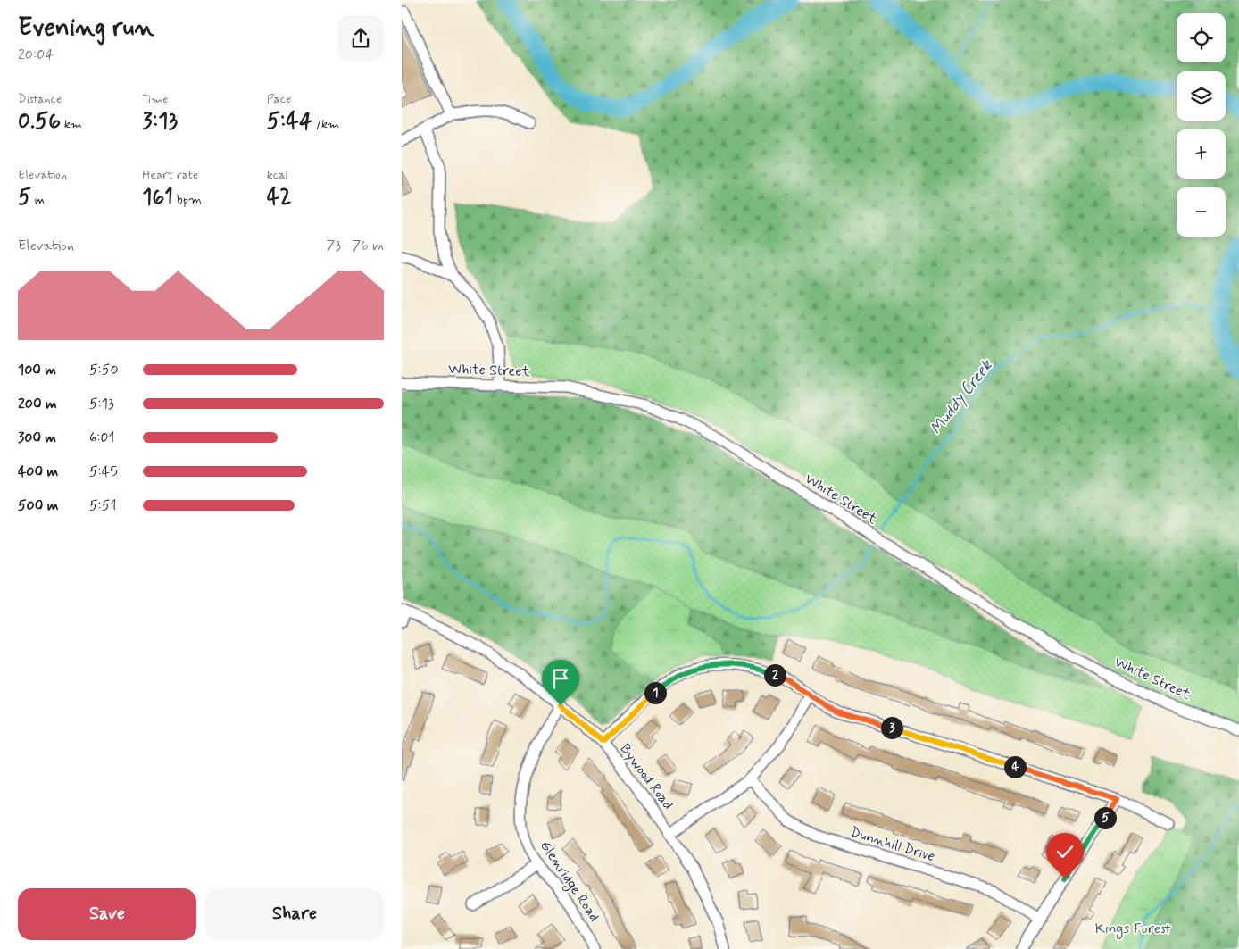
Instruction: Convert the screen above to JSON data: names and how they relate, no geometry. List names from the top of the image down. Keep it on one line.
{"streets":{"street":["White Street","Bywood Road","Dunnhill Drive","Glenridge Road"]},"crossings":[["Bywood Road","Glenridge Road"]],"water":["Muddy Creek"],"parks":["Kings Forest"],"page":{"heading":["Evening run","20:04"],"map_buttons":["+","−"],"stats":[["Distance","0.56 km"],["Time","3:13"],["Pace","5:44 /km"],["Elevation","5 m"],["Heart rate","161 bpm"],["kcal","42"]],"chart":["Elevation","73–76 m"],"list":[{"name":"100 m","note":"5:50"},{"name":"200 m","note":"5:13"},{"name":"300 m","note":"6:01"},{"name":"400 m","note":"5:45"},{"name":"500 m","note":"5:51"}],"pins":["2","1","3","4","5"],"buttons":["Save","Share"]}}
